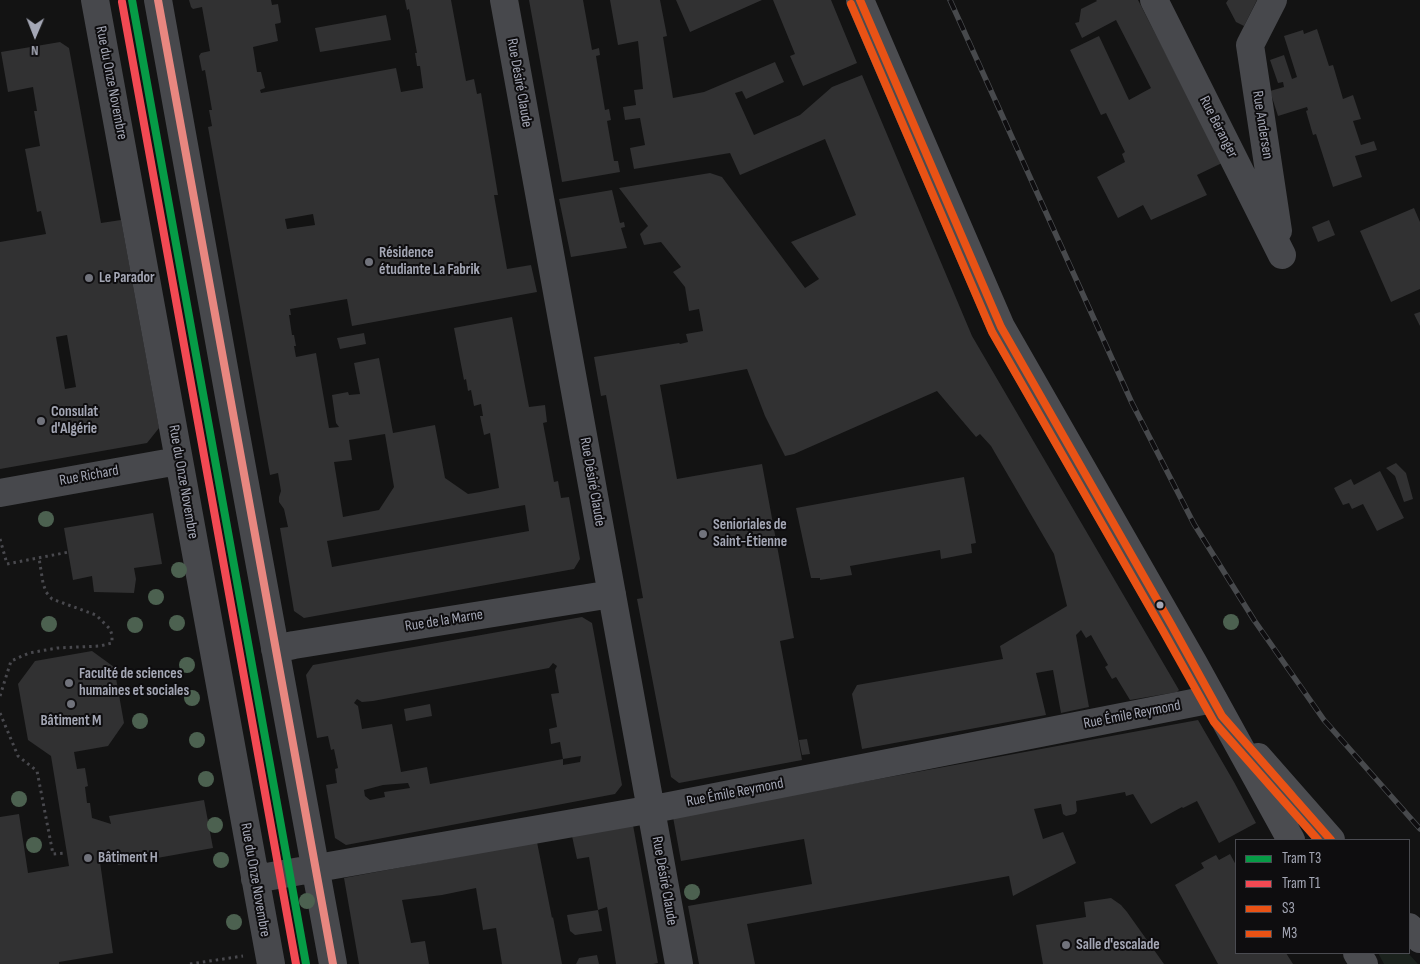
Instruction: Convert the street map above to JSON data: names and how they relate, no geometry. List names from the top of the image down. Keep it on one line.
{"streets":{"street":["Rue du Onze Novembre","Rue Désiré Claude","Rue Andersen","Rue Béranger","Rue Richard","Rue de la Marne","Rue Émile Reymond"]},"crossings":[["Rue du Onze Novembre","Rue Richard"],["Rue du Onze Novembre","Rue Émile Reymond"],["Rue Désiré Claude","Rue de la Marne"],["Rue Désiré Claude","Rue Émile Reymond"],["Rue Andersen","Rue Béranger"]],"places":["Résidence étudiante La Fabrik","Le Parador","Consulat d'Algérie","Senioriales de Saint-Étienne","Faculté de sciences humaines et sociales","Bâtiment M","Bâtiment H","Salle d'escalade"],"lines":["tram line T3","transit line S3","tram line T1","transit line M3"],"legend":["Tram T3","Tram T1","S3","M3"],"north":"bottom"}
